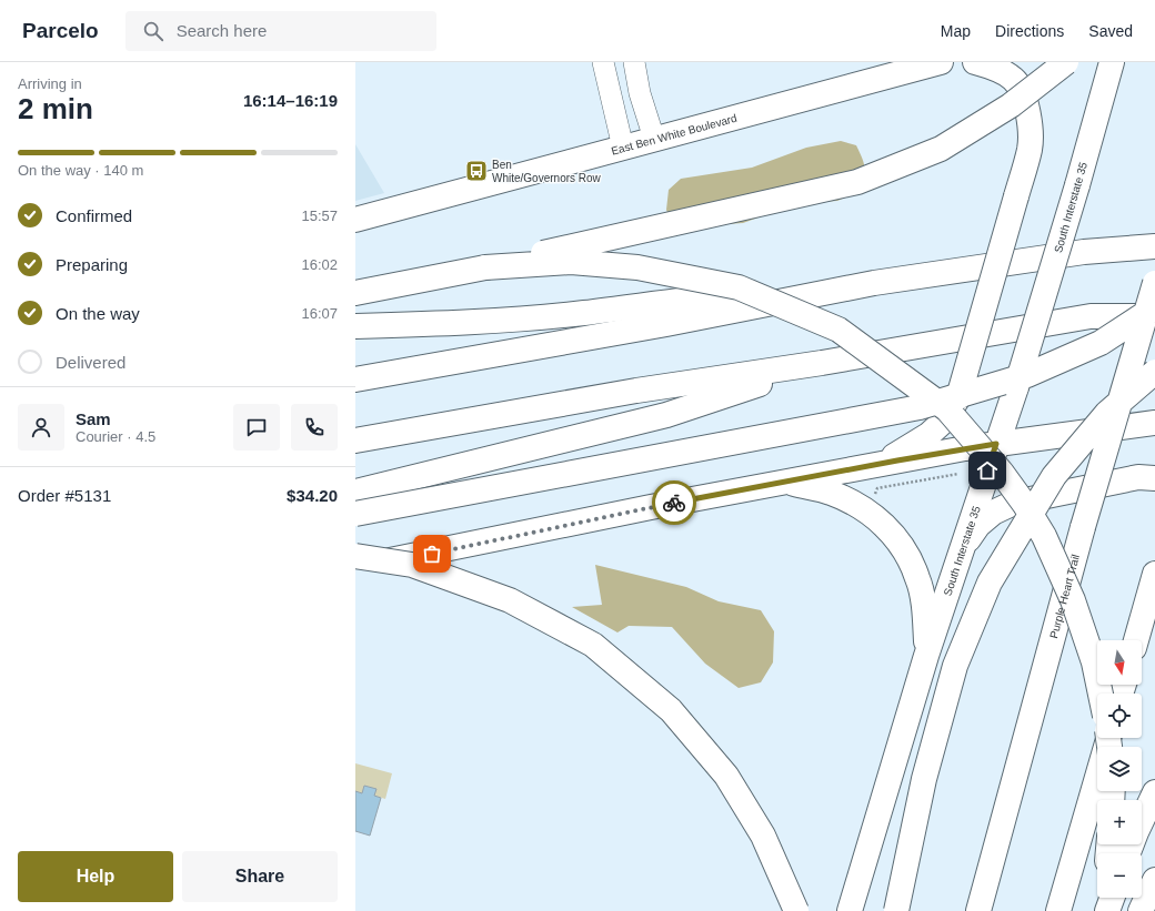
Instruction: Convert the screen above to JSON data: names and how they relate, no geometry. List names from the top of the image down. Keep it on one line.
{"streets":{"main road":["East Ben White Boulevard","South Interstate 35","Purple Heart Trail"]},"places":{"bus stop":["Ben White/Governors Row"]},"north":"bottom","page":{"header":"Parcelo","search":"Search here","nav":["Map","Directions","Saved"],"heading":["2 min","Arriving in","16:14–16:19"],"panel":["Sam","Courier · 4.5","Order #5131","$34.20"],"bar":"On the way · 140 m","list":[["Confirmed","15:57"],["Preparing","16:02"],["On the way","16:07"],"Delivered"],"map_buttons":["+","−"],"buttons":["Help","Share"]}}
